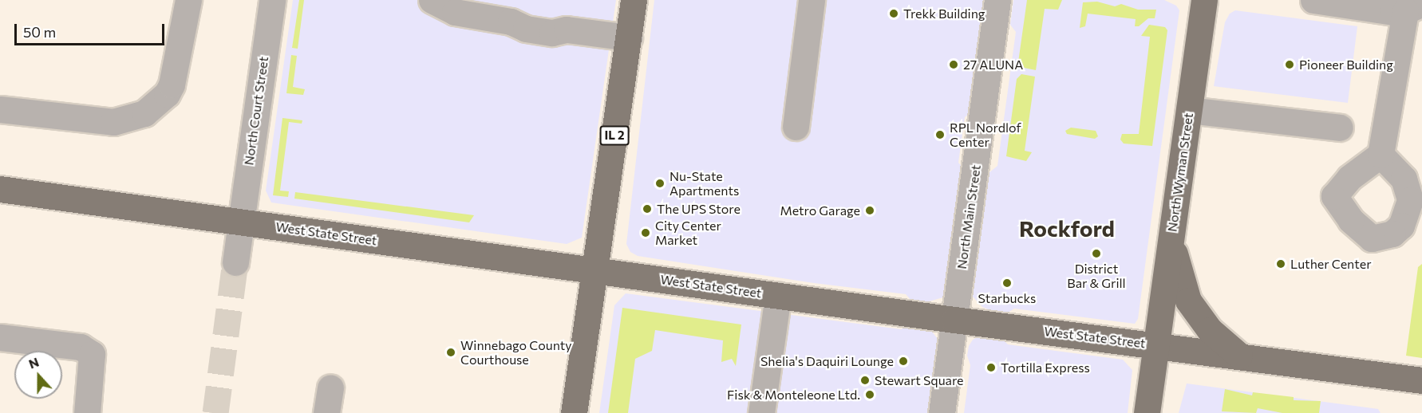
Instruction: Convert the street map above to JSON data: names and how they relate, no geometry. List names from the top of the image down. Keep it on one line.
{"streets":{"main road":["IL 2","North Wyman Street","West State Street"],"street":["North Court Street","North Main Street"]},"crossings":[["North Court Street","West State Street"],["IL 2","West State Street"],["North Wyman Street","West State Street"],["North Main Street","West State Street"]],"districts":["Rockford"],"places":["Trekk Building","27 ALUNA","Pioneer Building","RPL Nordlof Center","Nu-State Apartments","The UPS Store","Metro Garage","City Center Market","District Bar & Grill","Luther Center","Starbucks","Winnebago County Courthouse","Shelia's Daquiri Lounge","Tortilla Express","Stewart Square","Fisk & Monteleone Ltd."],"scale_bar":"50 m","north":"top"}
